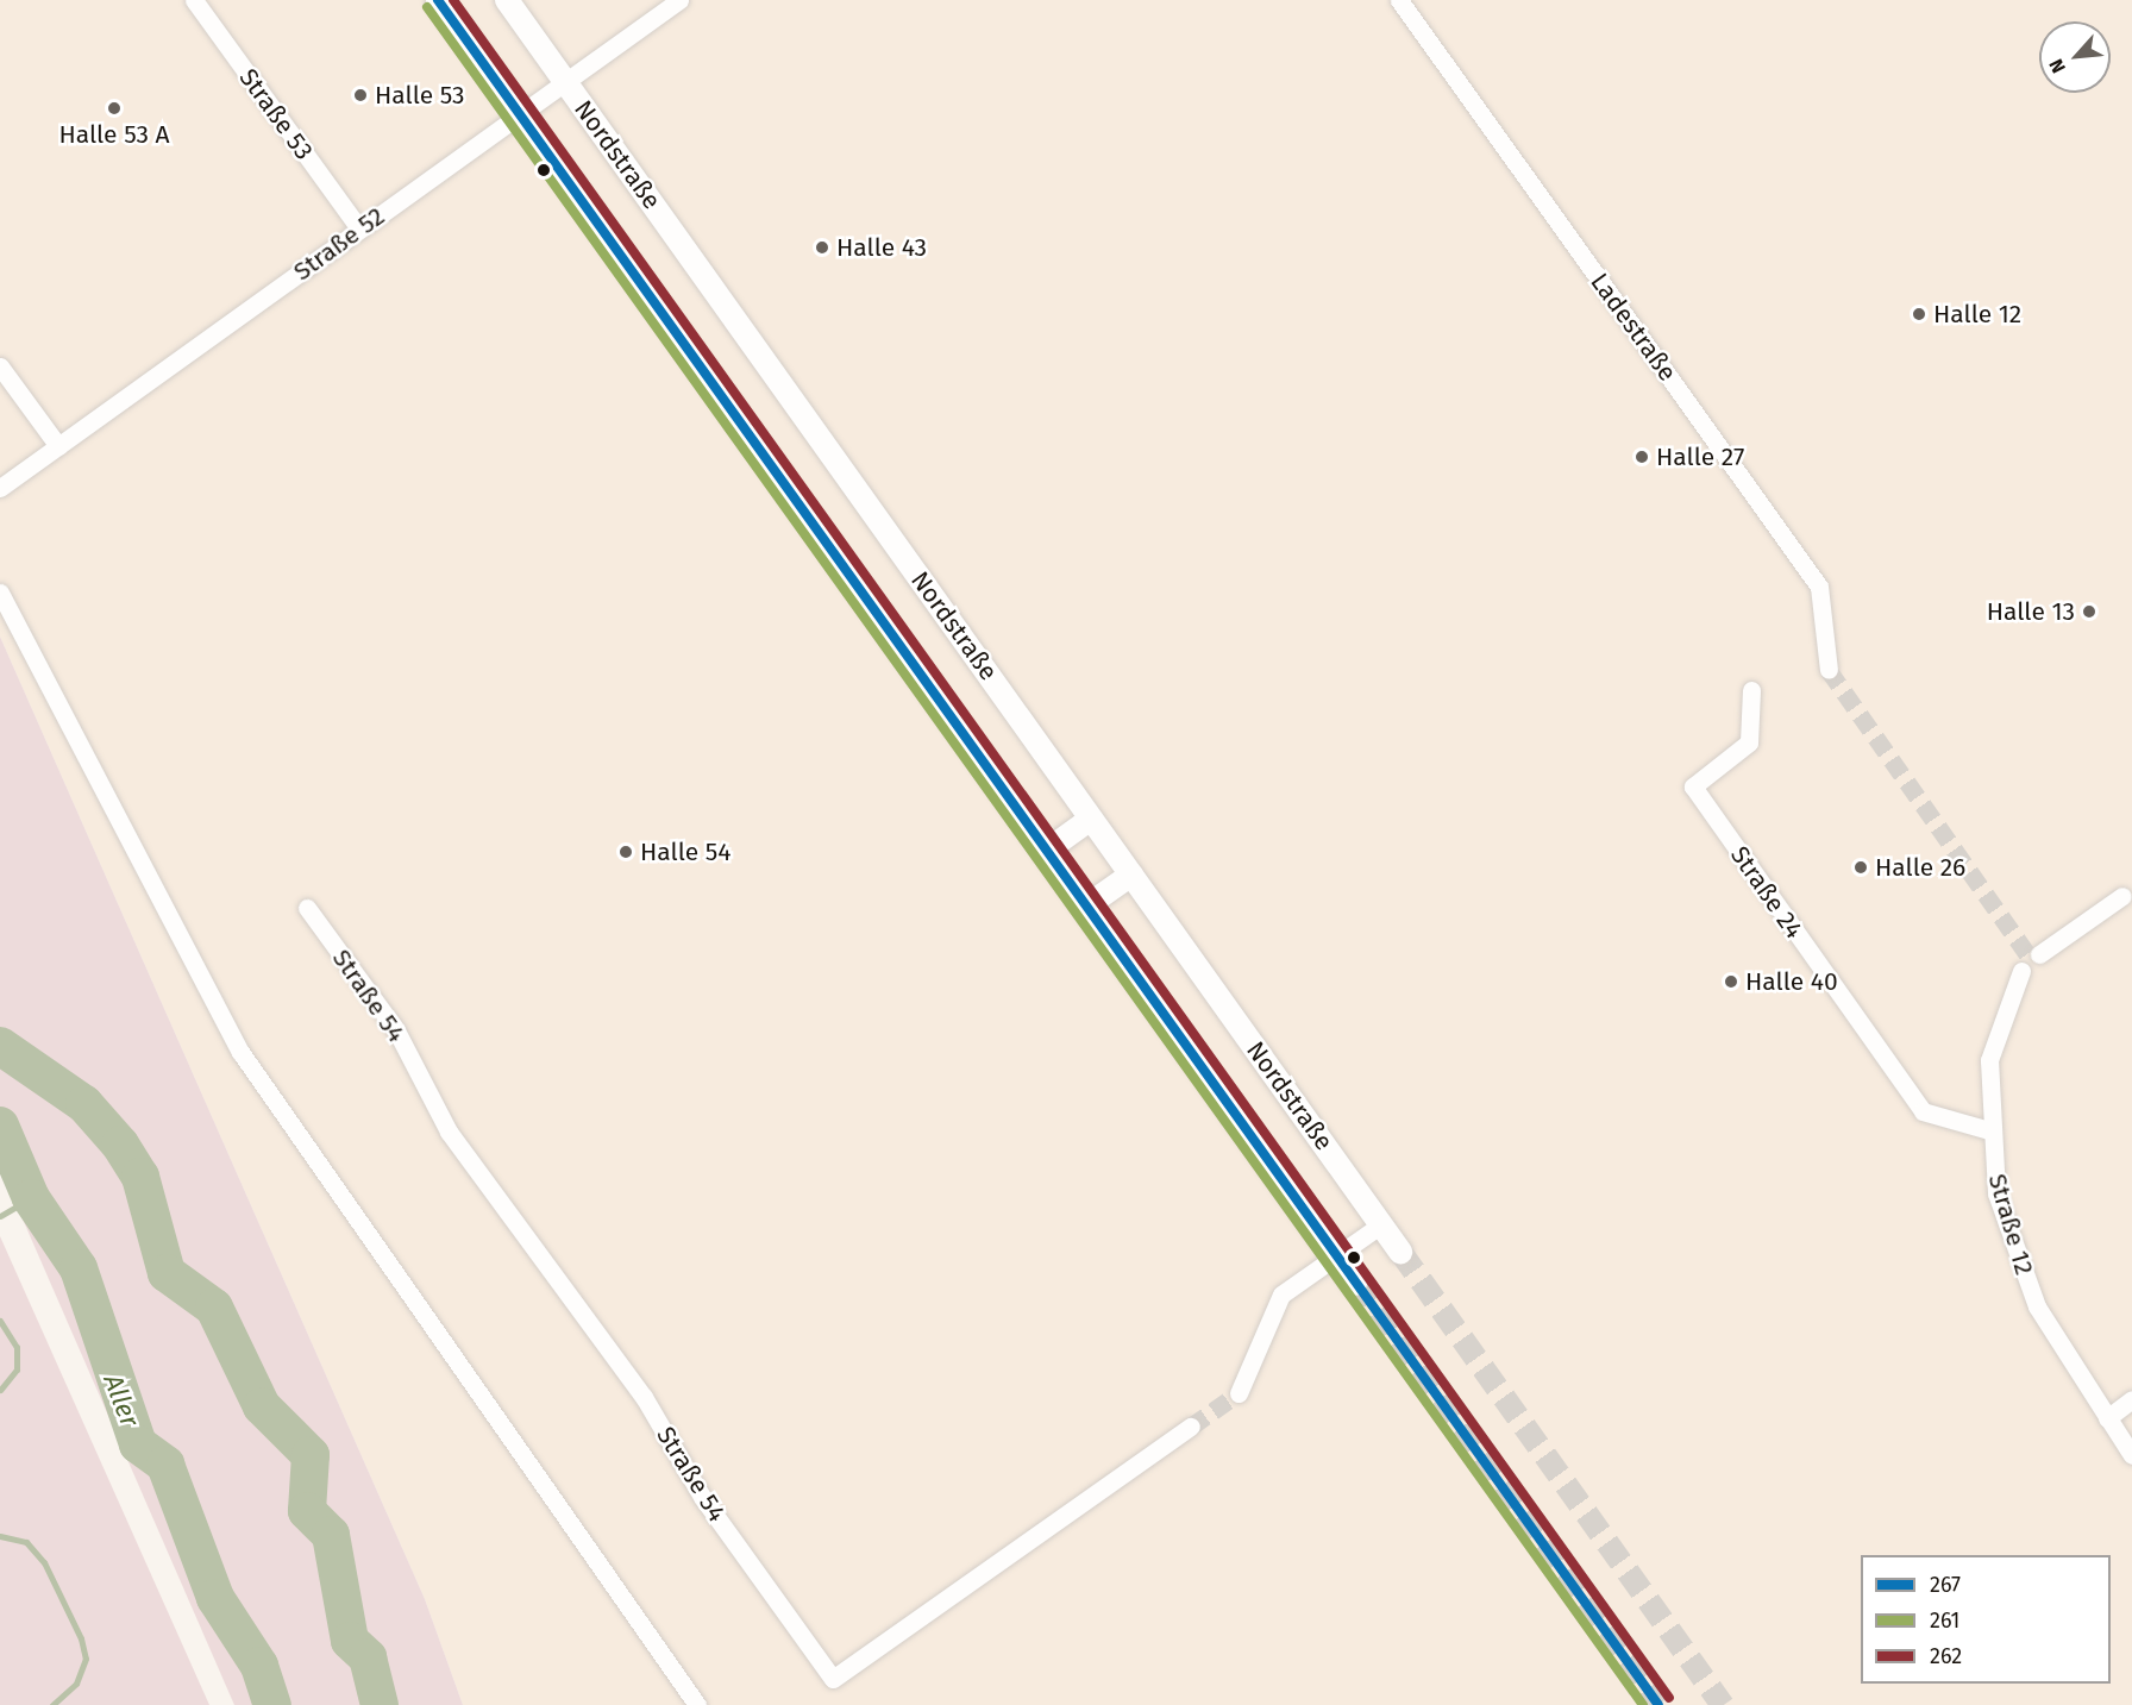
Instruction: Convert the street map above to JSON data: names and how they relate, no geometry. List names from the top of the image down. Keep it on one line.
{"streets":{"street":["Straße 53","Nordstraße","Straße 52","Ladestraße","Straße 24","Straße 54","Straße 12"]},"crossings":[["Straße 53","Straße 52"],["Nordstraße","Straße 52"],["Straße 24","Straße 12"]],"water":["Aller"],"places":["Halle 53","Halle 53 A","Halle 43","Halle 12","Halle 27","Halle 13","Halle 54","Halle 26","Halle 40"],"lines":["transit line 267","transit line 262","transit line 261"],"legend":["267","261","262"],"north":"bottom left"}
